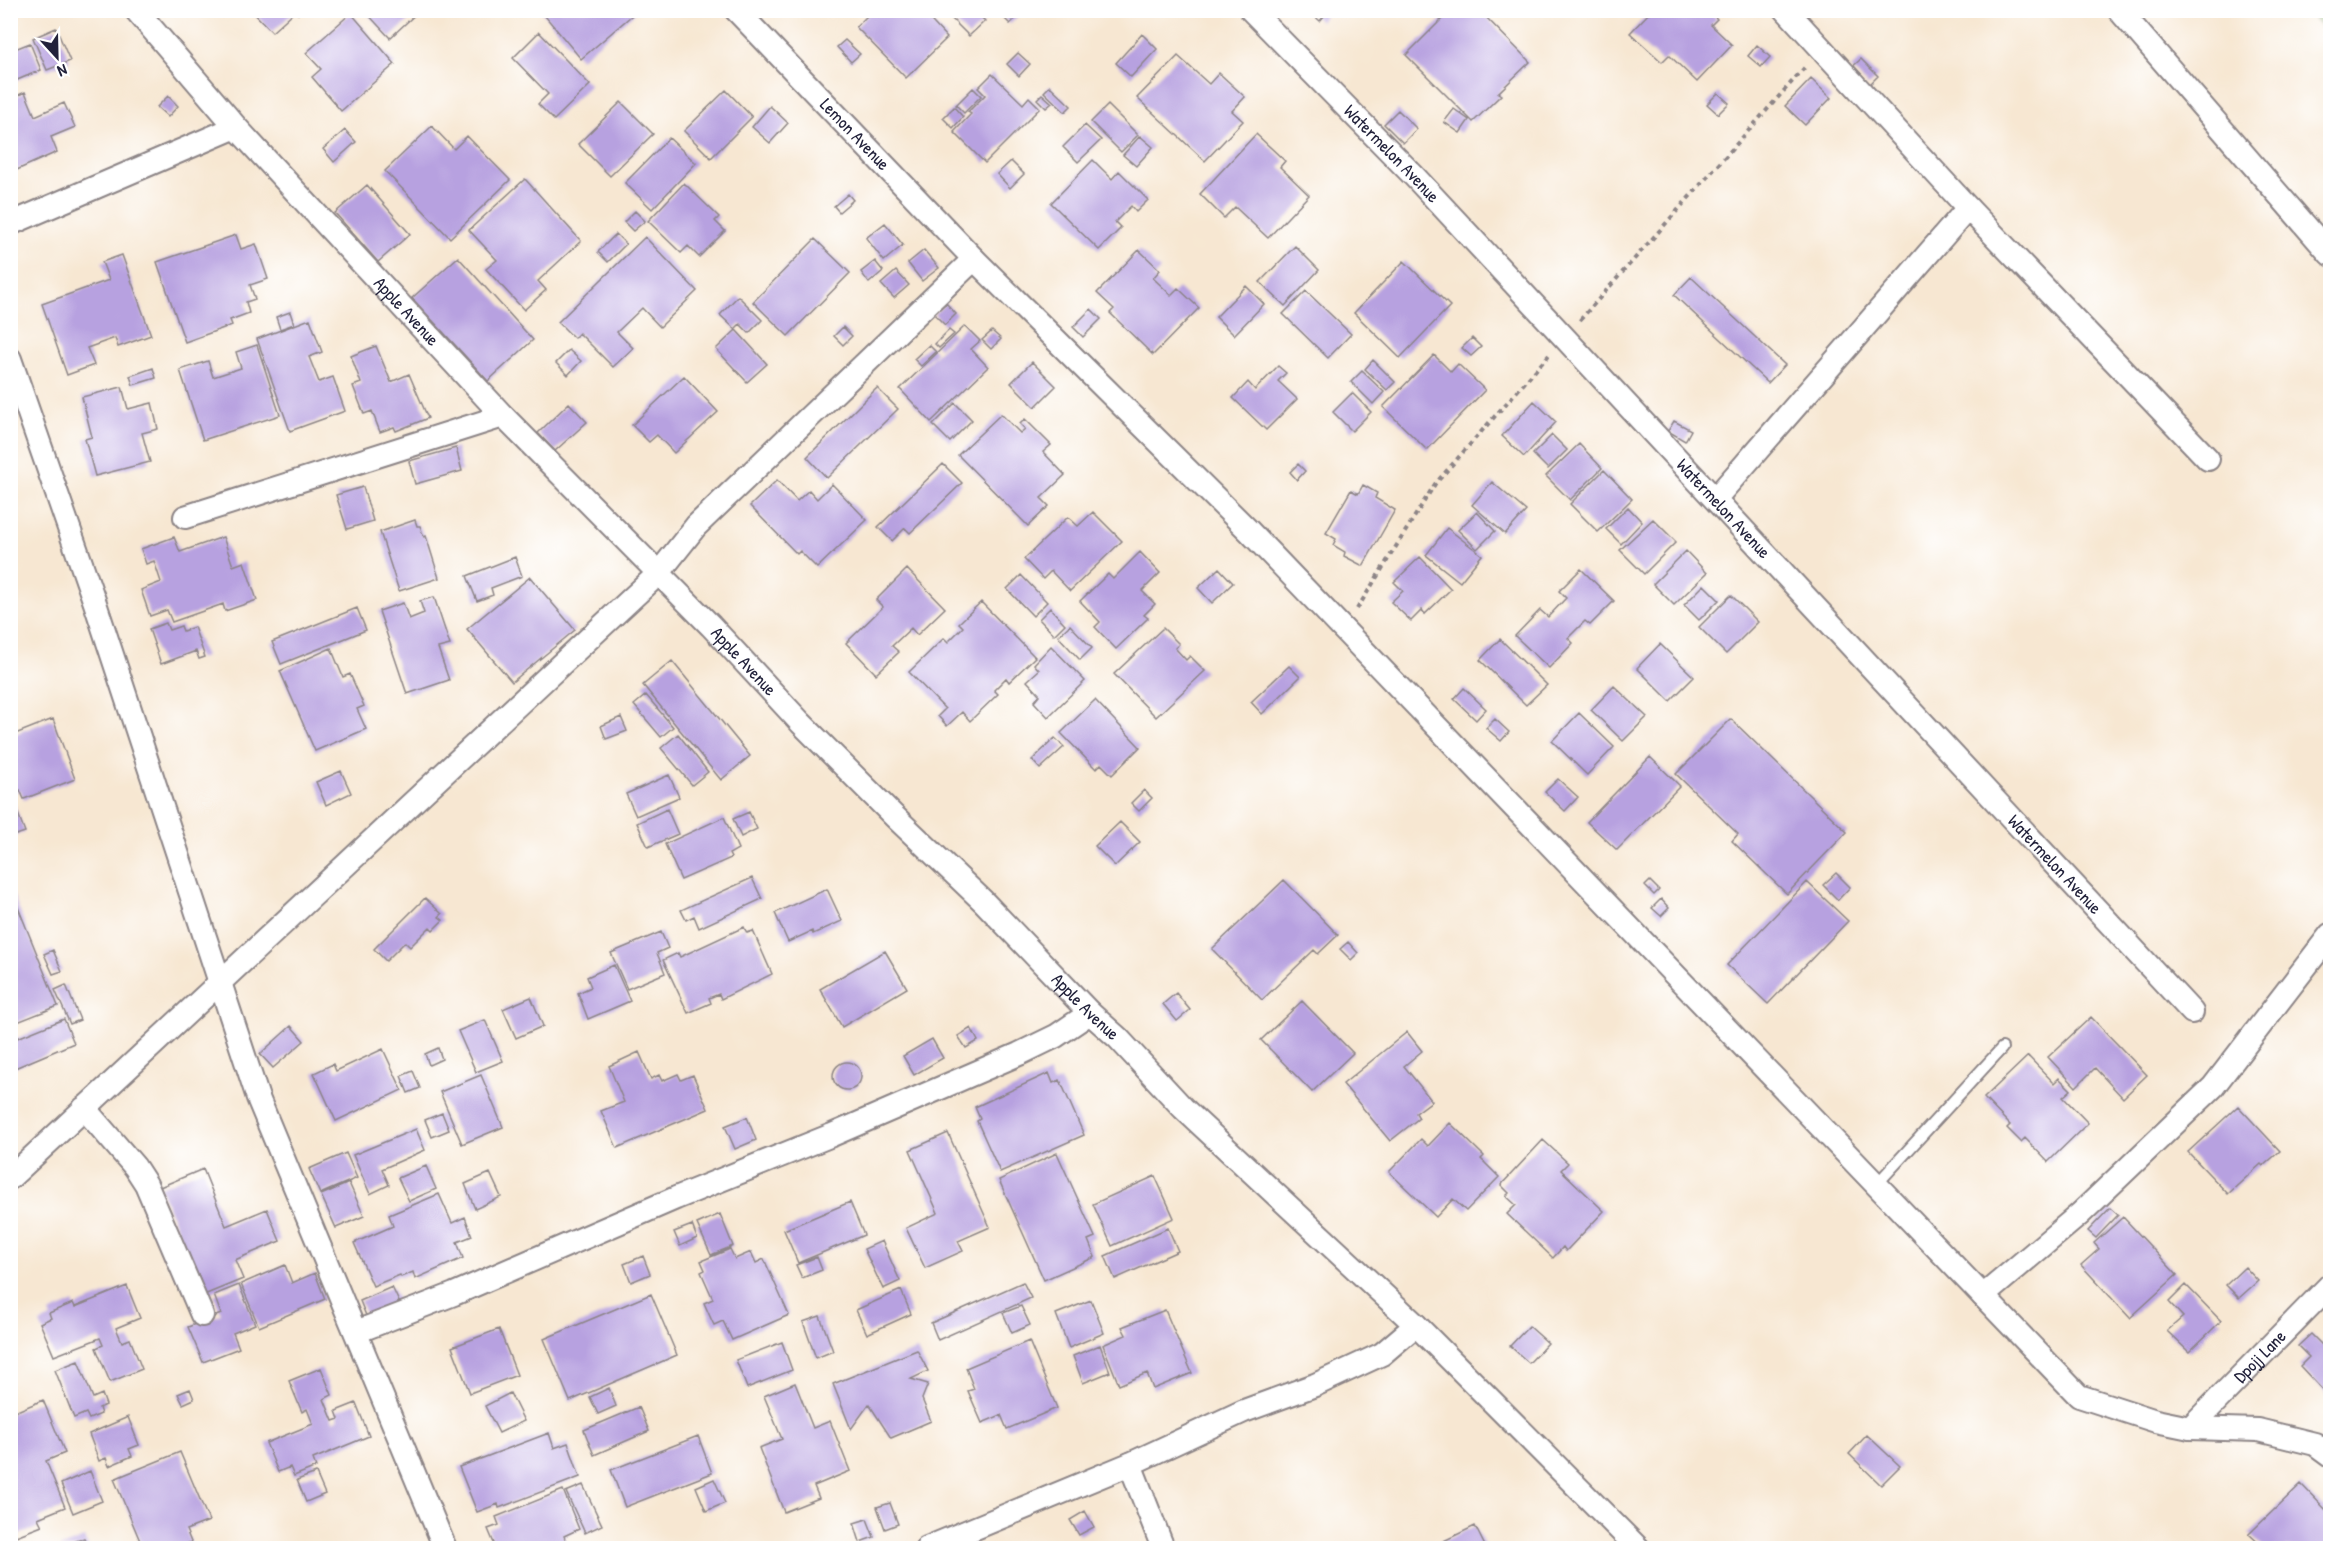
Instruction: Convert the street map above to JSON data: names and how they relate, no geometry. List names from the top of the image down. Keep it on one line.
{"streets":{"street":["Lemon Avenue","Watermelon Avenue","Apple Avenue","Dpojj Lane"]},"crossings":[["Lemon Avenue","Dpojj Lane"]],"north":"bottom"}
